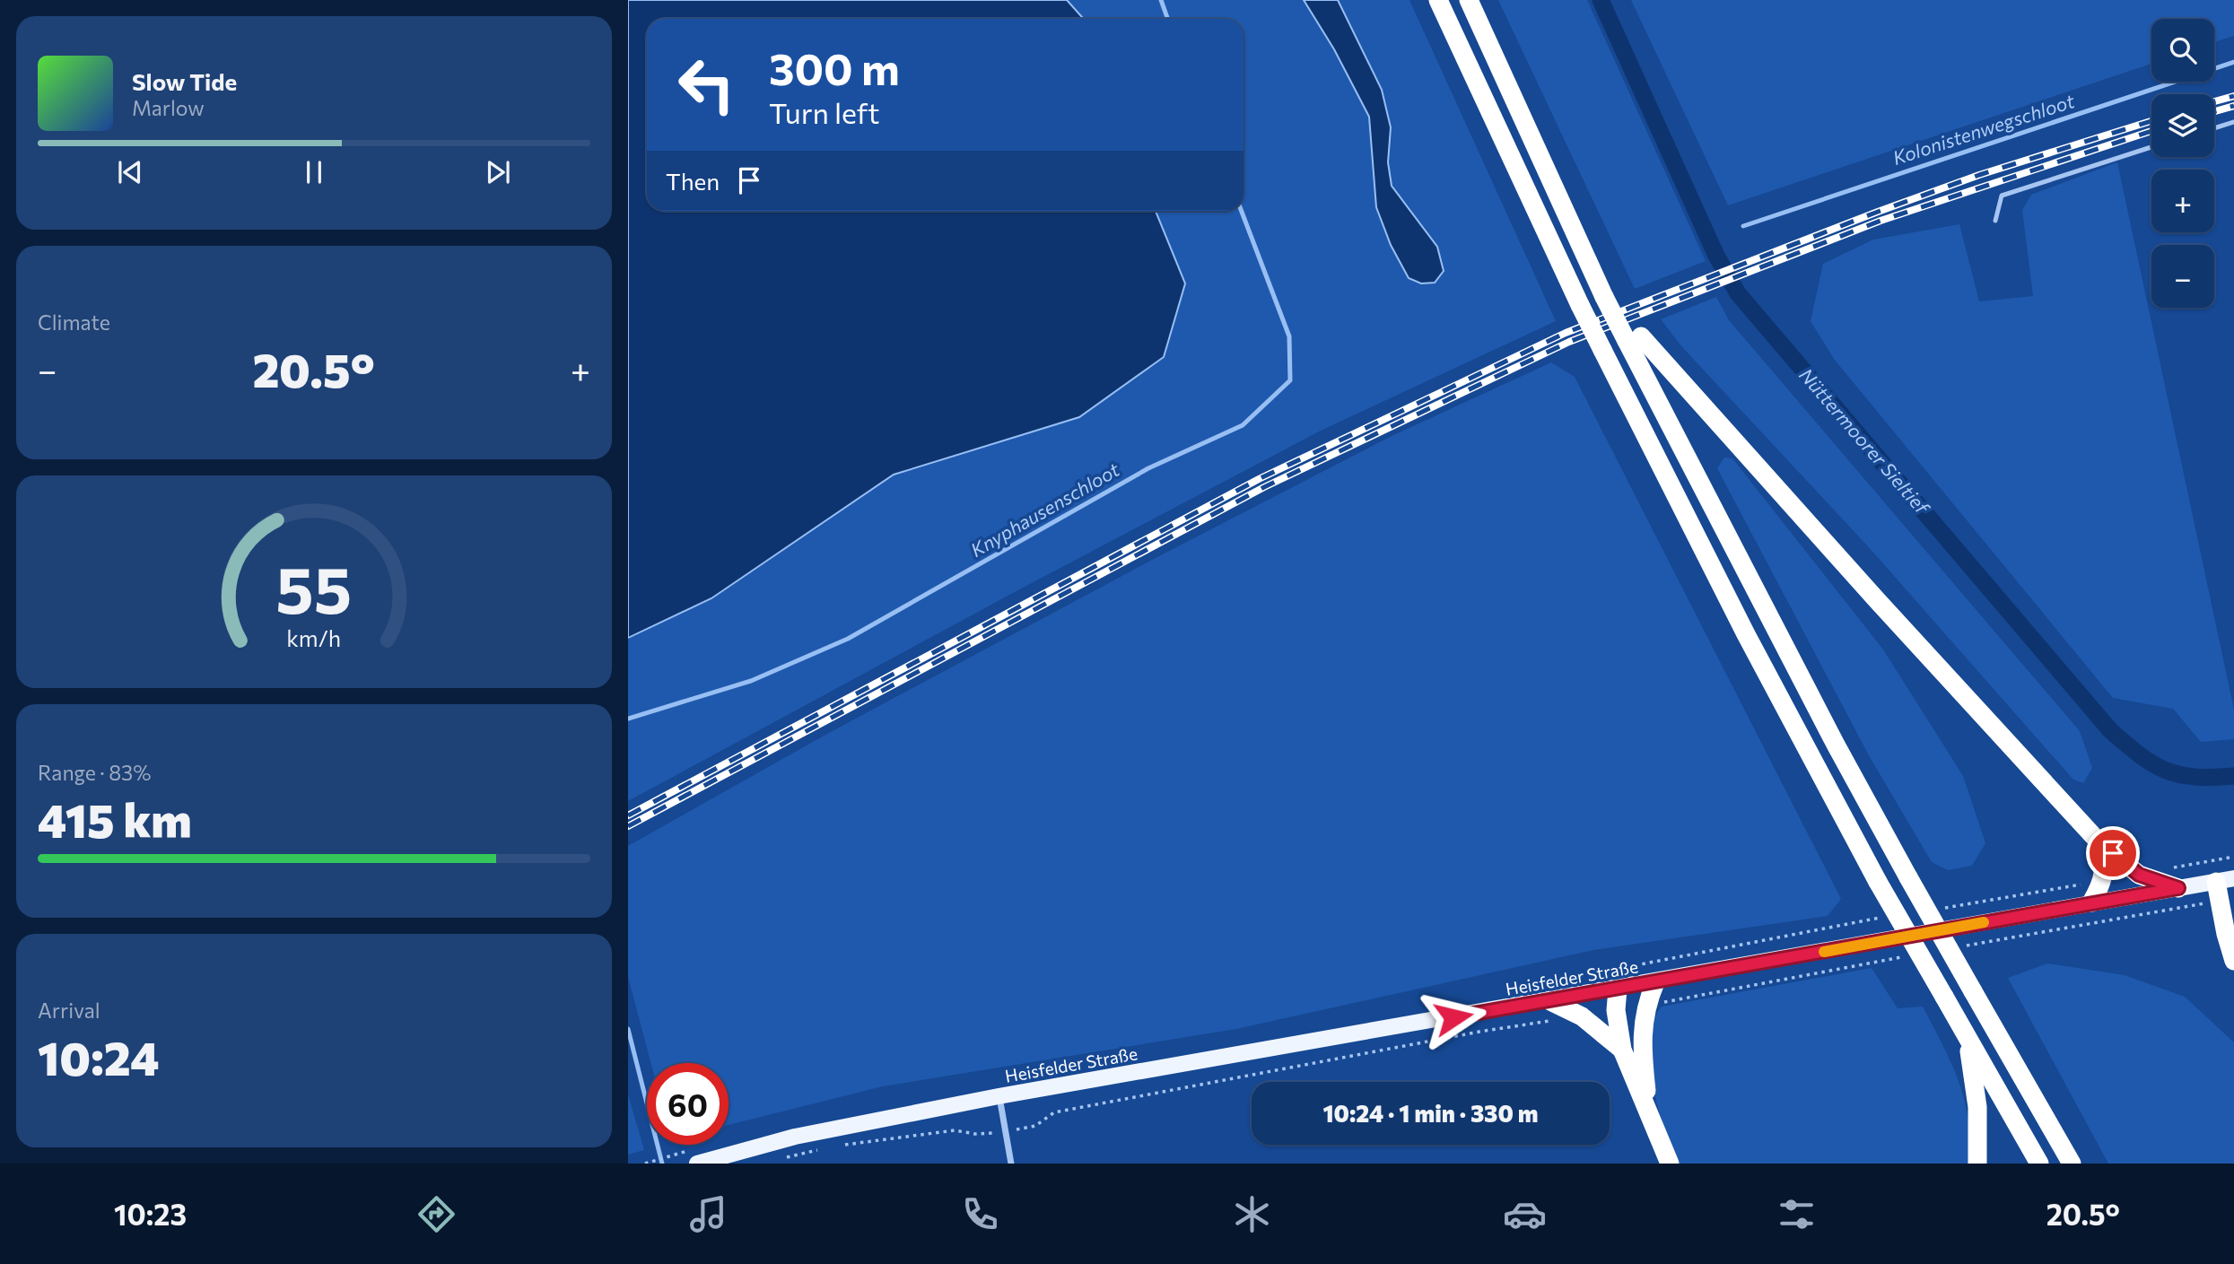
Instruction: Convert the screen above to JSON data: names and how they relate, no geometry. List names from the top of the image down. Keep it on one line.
{"streets":{"main road":["Heisfelder Straße"]},"water":["Kolonistenwegschloot","Nüttermoorer Sieltief","Knyphausenschloot"],"page":{"map_buttons":["+","−"],"turn":["300 m","Turn left"],"song":["Slow Tide","Marlow"],"then":"Then","tile":["Climate",["Range · 83%","415 km"],["Arrival","10:24"]],"heat":["−","20.5°","+"],"limit":"60","trip":"10:24 · 1 min · 330 m","tabs":["10:23","20.5°"],"gauge":["55","km/h"]}}
